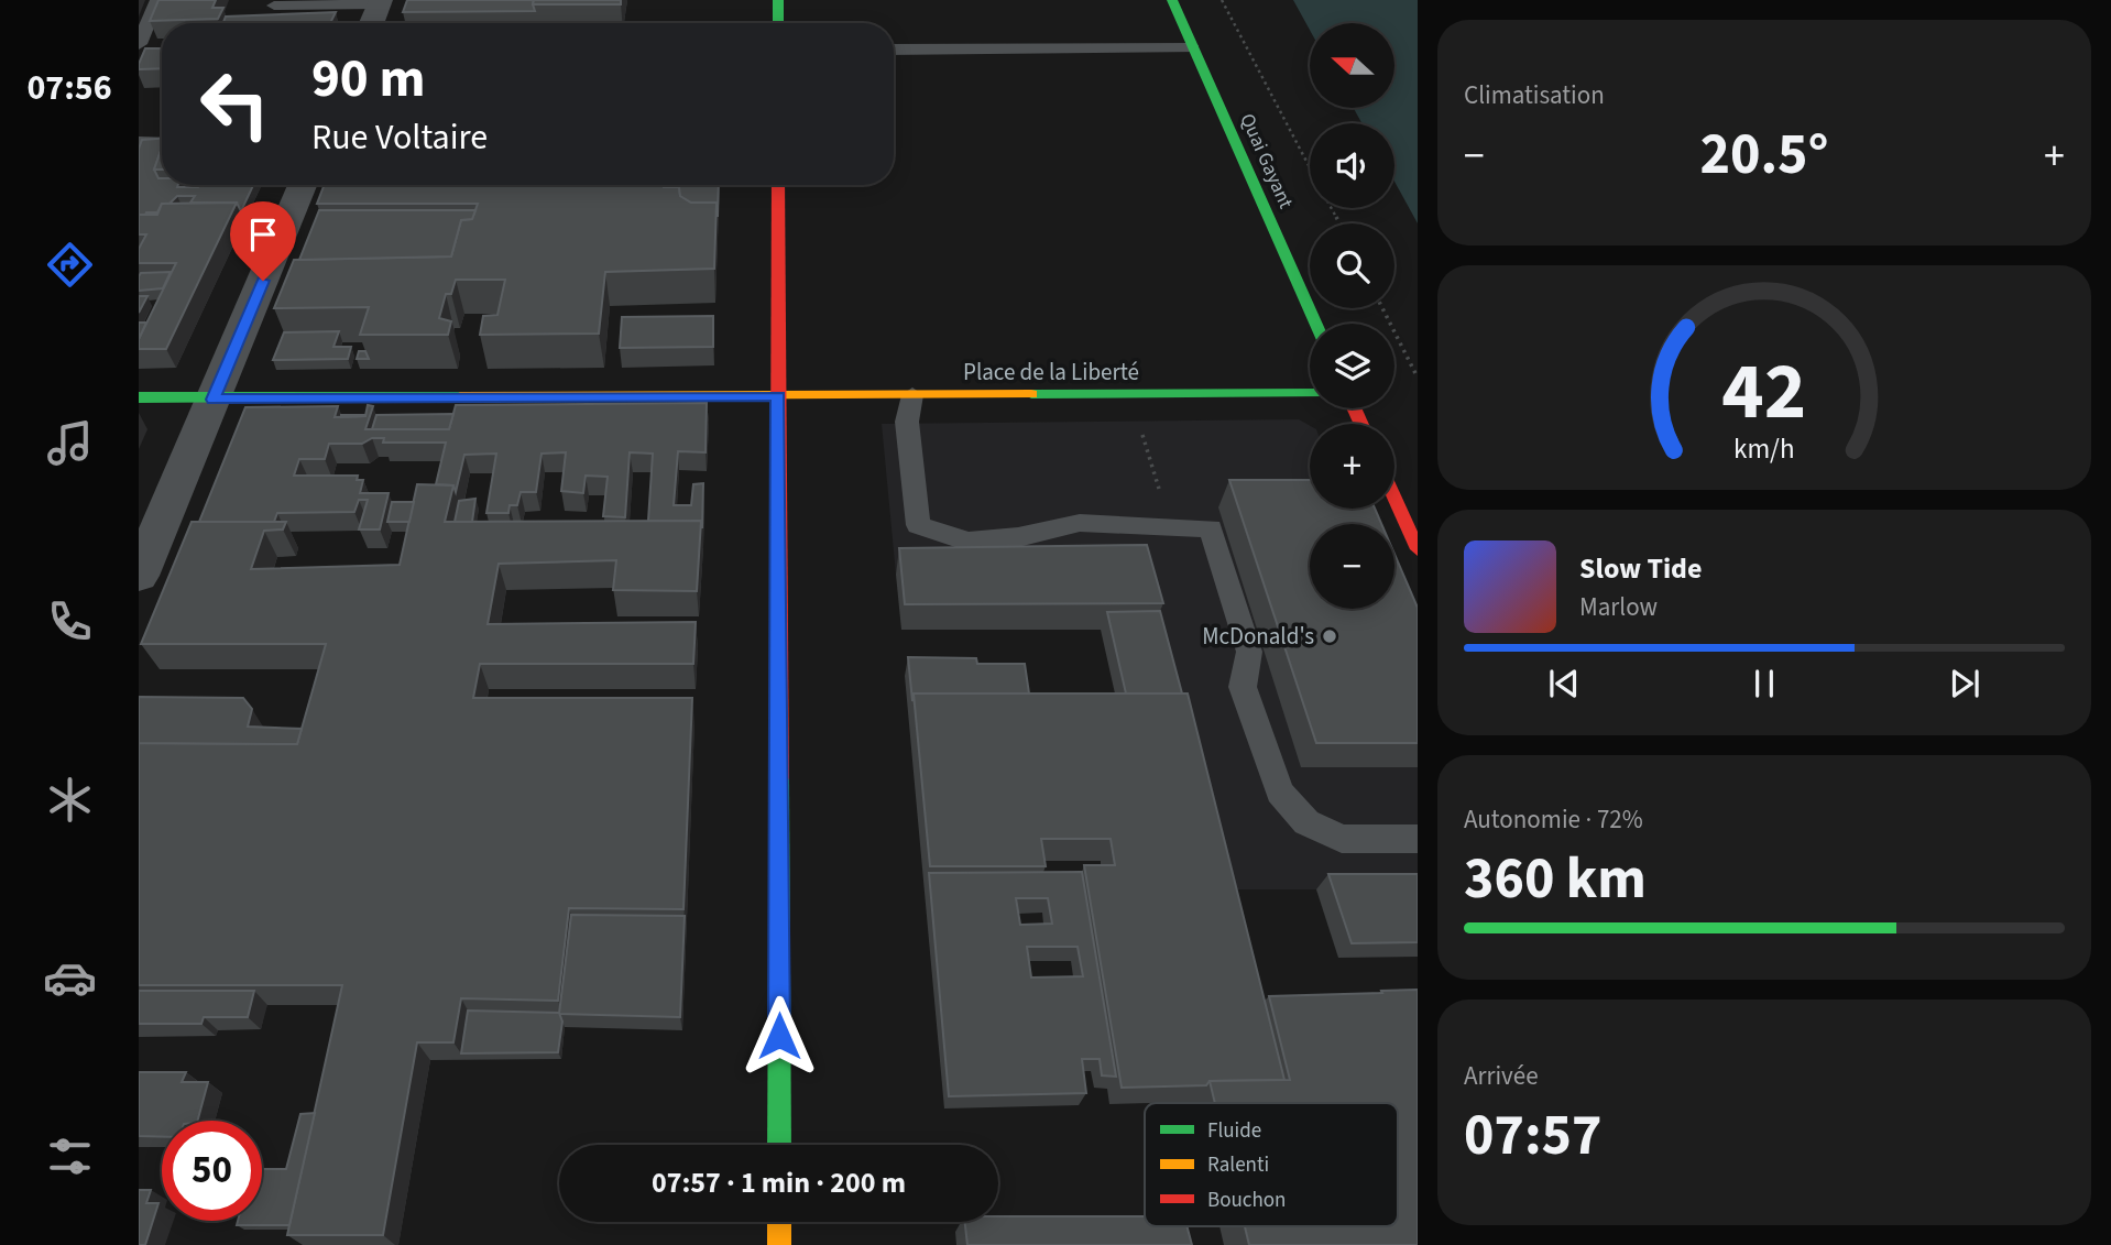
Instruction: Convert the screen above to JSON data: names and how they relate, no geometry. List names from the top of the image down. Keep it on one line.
{"streets":{"street":["Quai Gayant","Place de la Liberté"]},"places":["McDonald's"],"legend":["Fluide","Ralenti","Bouchon"],"north":"left","page":{"tabs":"07:56","tile":["Climatisation",["Autonomie · 72%","360 km"],["Arrivée","07:57"]],"map_buttons":["+","−"],"turn":["90 m","Rue Voltaire"],"heat":["−","20.5°","+"],"song":["Slow Tide","Marlow"],"limit":"50","trip":"07:57 · 1 min · 200 m","gauge":["42","km/h"]}}
